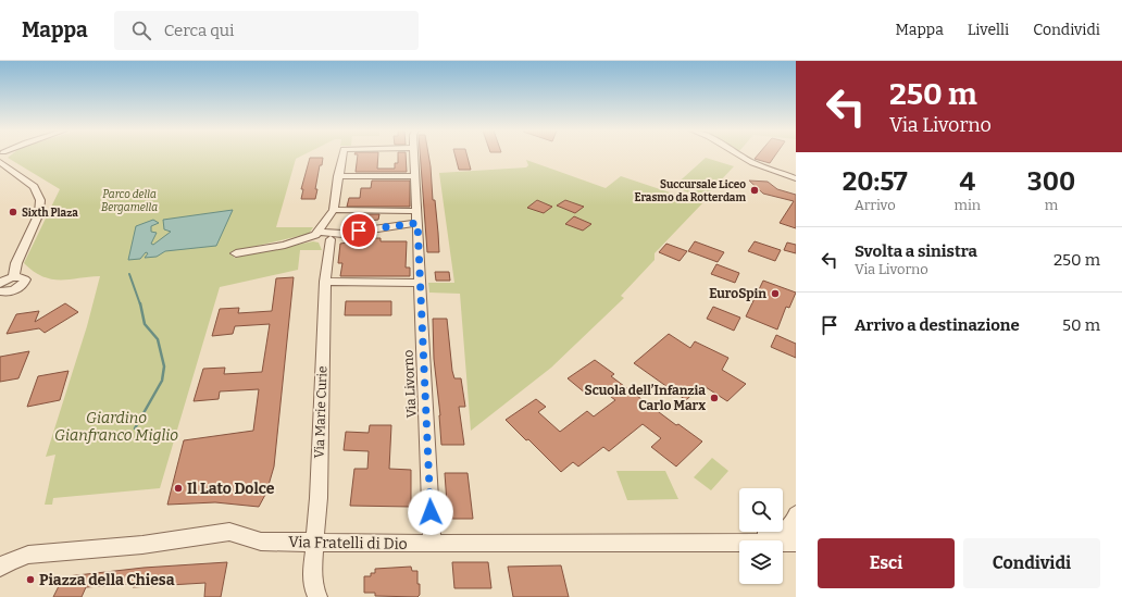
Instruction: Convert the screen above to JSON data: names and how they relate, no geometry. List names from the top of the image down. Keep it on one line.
{"streets":{"street":["Via Livorno","Via Marie Curie","Via Fratelli di Dio"]},"crossings":[["Via Livorno","Via Fratelli di Dio"],["Via Marie Curie","Via Fratelli di Dio"]],"parks":["Parco della Bergamella","Giardino Gianfranco Miglio"],"places":["Succursale Liceo Erasmo da Rotterdam","Sixth Plaza","EuroSpin","Scuola dell’Infanzia Carlo Marx","Il Lato Dolce","Piazza della Chiesa"],"page":{"header":"Mappa","search":"Cerca qui","nav":["Mappa","Livelli","Condividi"],"turn":["250 m","Via Livorno"],"eta":["20:57","Arrivo","4","min","300","m"],"list":[{"name":"Svolta a sinistra","note":"Via Livorno","value":"250 m"},{"name":"Arrivo a destinazione","value":"50 m"}],"buttons":["Esci","Condividi"]}}
